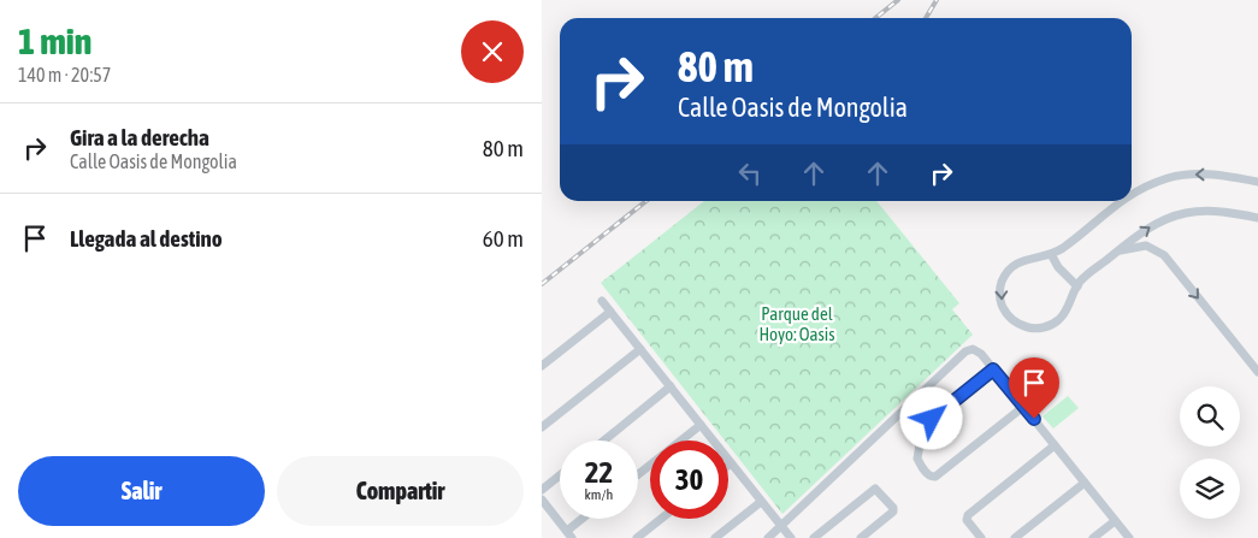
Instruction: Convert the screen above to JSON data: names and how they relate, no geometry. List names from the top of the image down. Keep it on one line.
{"parks":["Parque del Hoyo: Oasis"],"page":{"heading":["1 min","140 m · 20:57"],"turn":["80 m","Calle Oasis de Mongolia"],"list":[{"name":"Gira a la derecha","note":"Calle Oasis de Mongolia","value":"80 m"},{"name":"Llegada al destino","value":"60 m"}],"speed":"22 km/h","limit":"30","buttons":["Salir","Compartir"]}}
